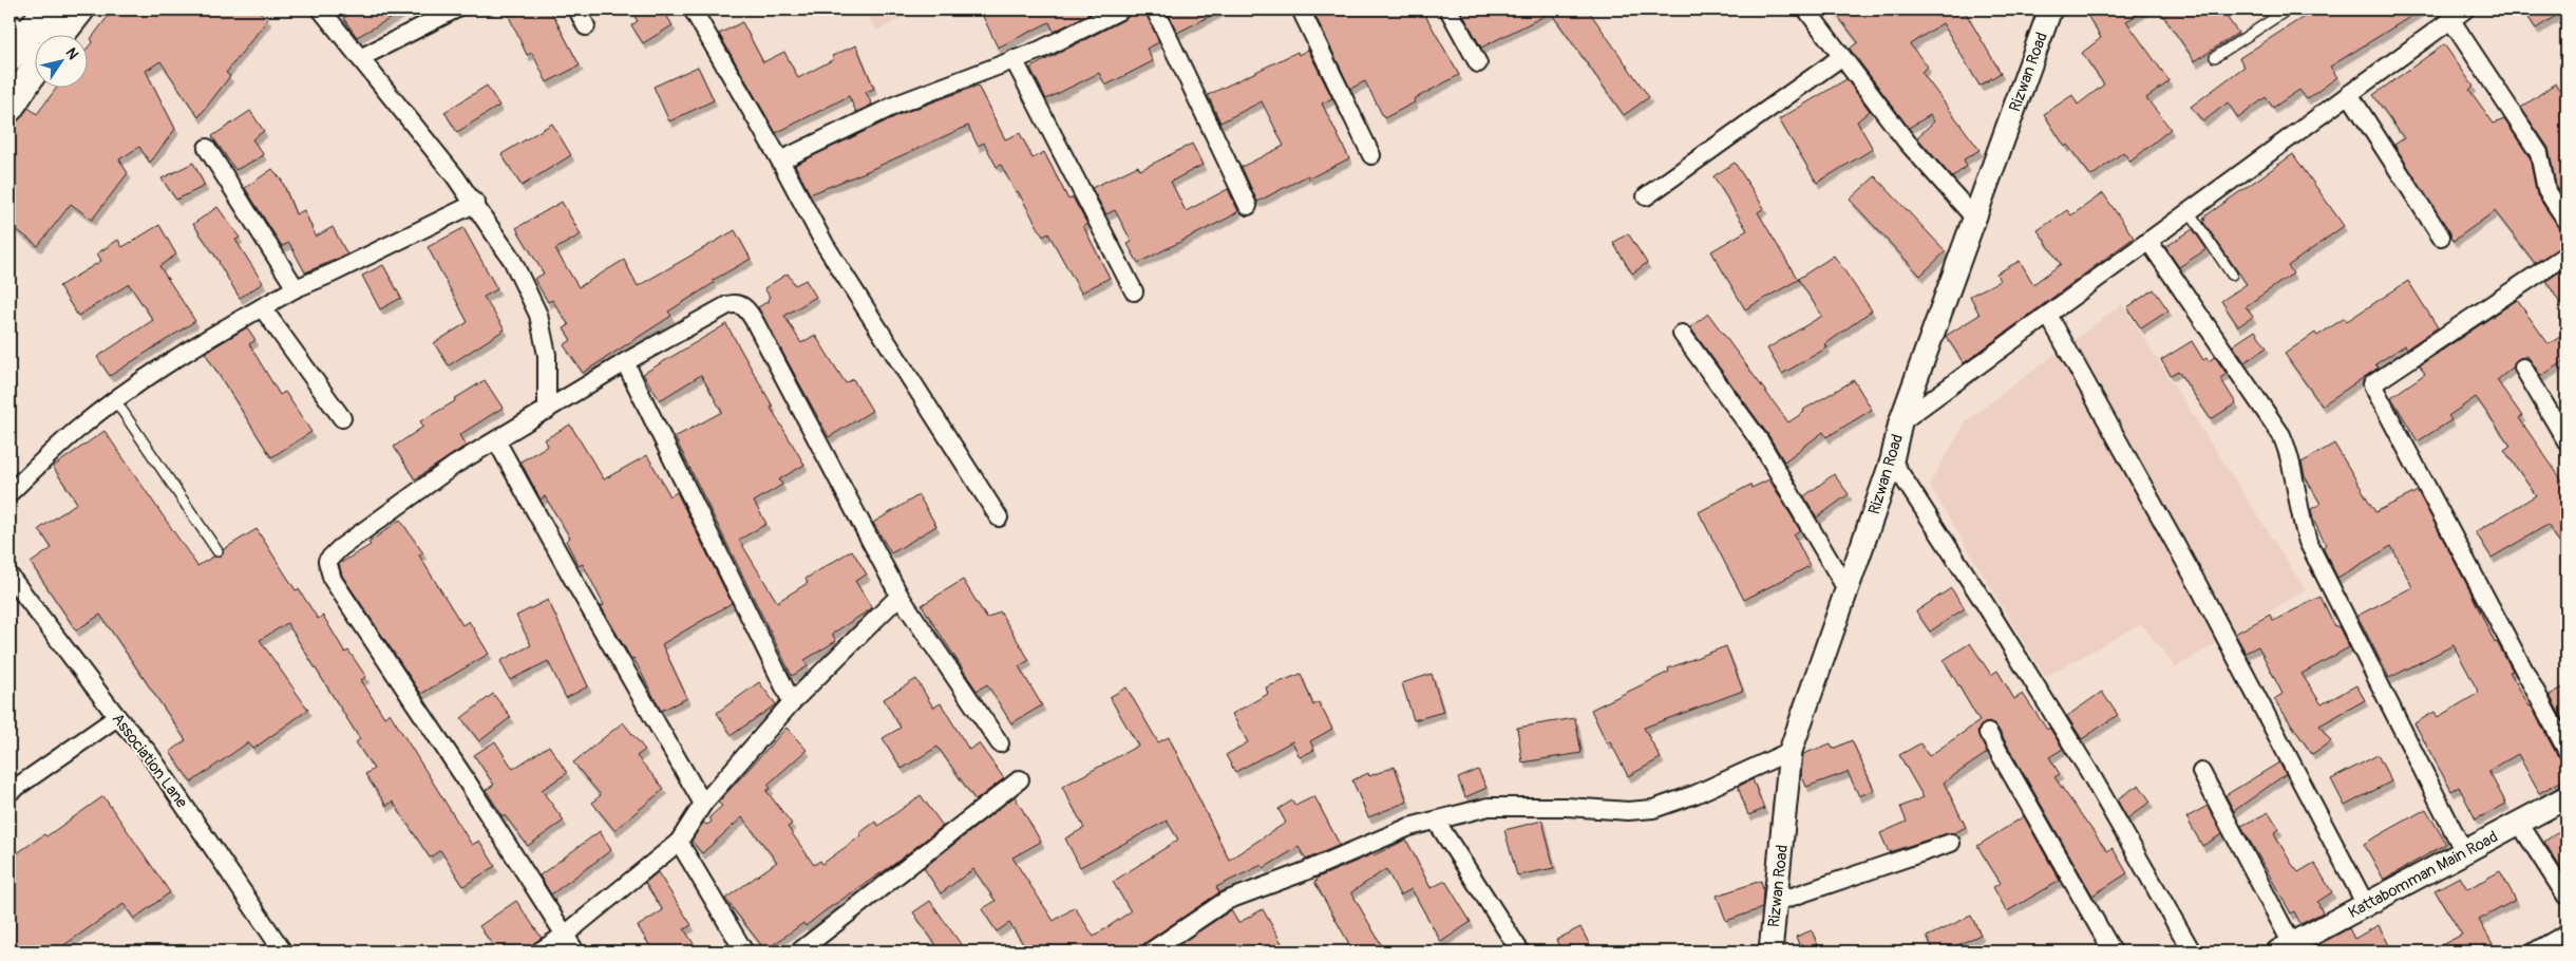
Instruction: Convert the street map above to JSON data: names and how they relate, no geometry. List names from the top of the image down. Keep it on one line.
{"streets":{"street":["Rizwan Road","Association Lane","Kattabomman Main Road"]},"north":"top right"}
